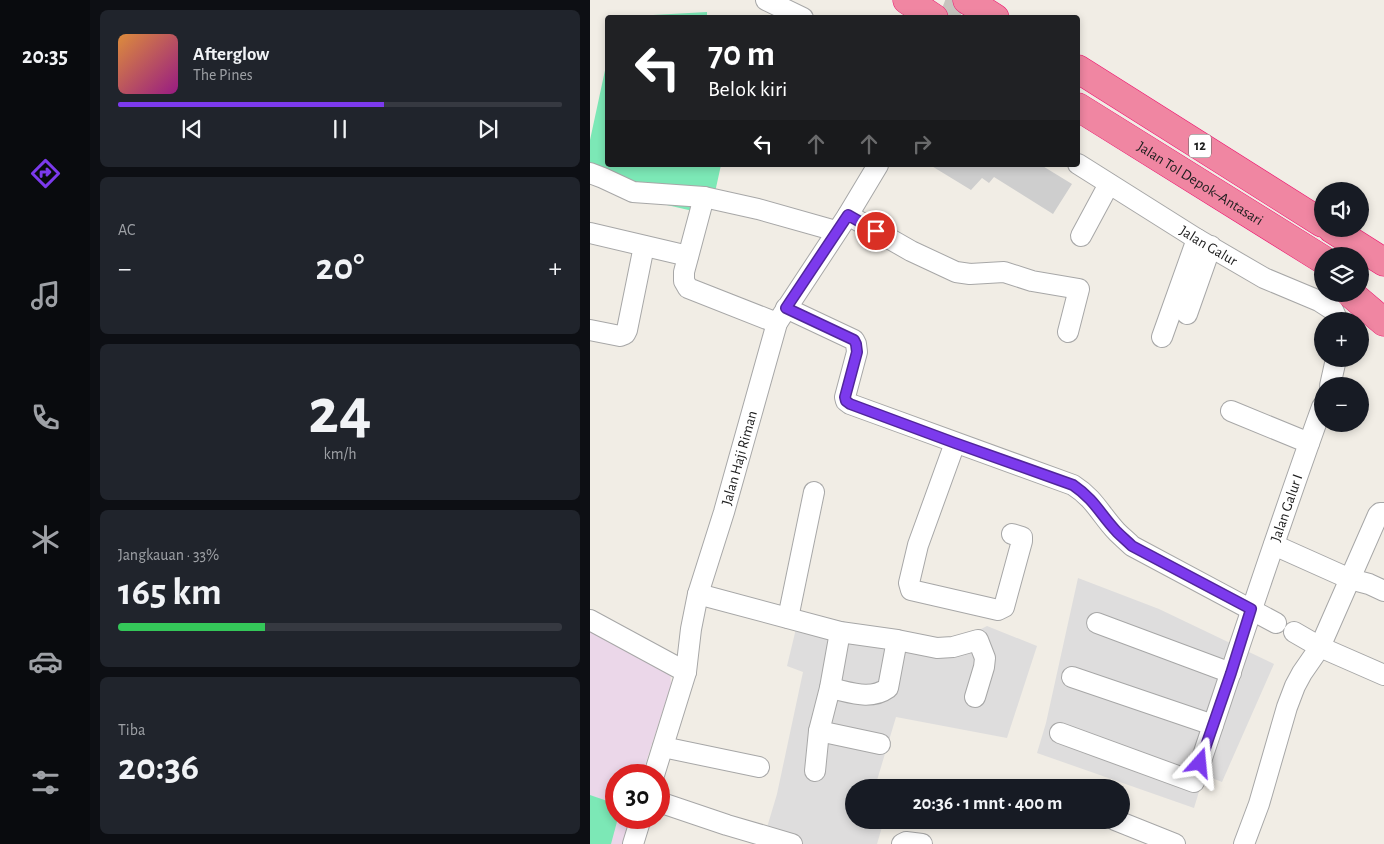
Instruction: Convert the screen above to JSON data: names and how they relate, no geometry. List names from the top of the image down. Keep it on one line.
{"streets":{"highway":["12","Jalan Tol Depok–Antasari"],"street":["Jalan Galur","Jalan Haji Riman","Jalan Galur I"]},"page":{"tabs":"20:35","turn":["70 m","Belok kiri"],"song":["Afterglow","The Pines"],"tile":["AC",["24","km/h"],["Jangkauan · 33%","165 km"],["Tiba","20:36"]],"map_buttons":["+","−"],"heat":["−","20°","+"],"limit":"30","trip":"20:36 · 1 mnt · 400 m"}}
